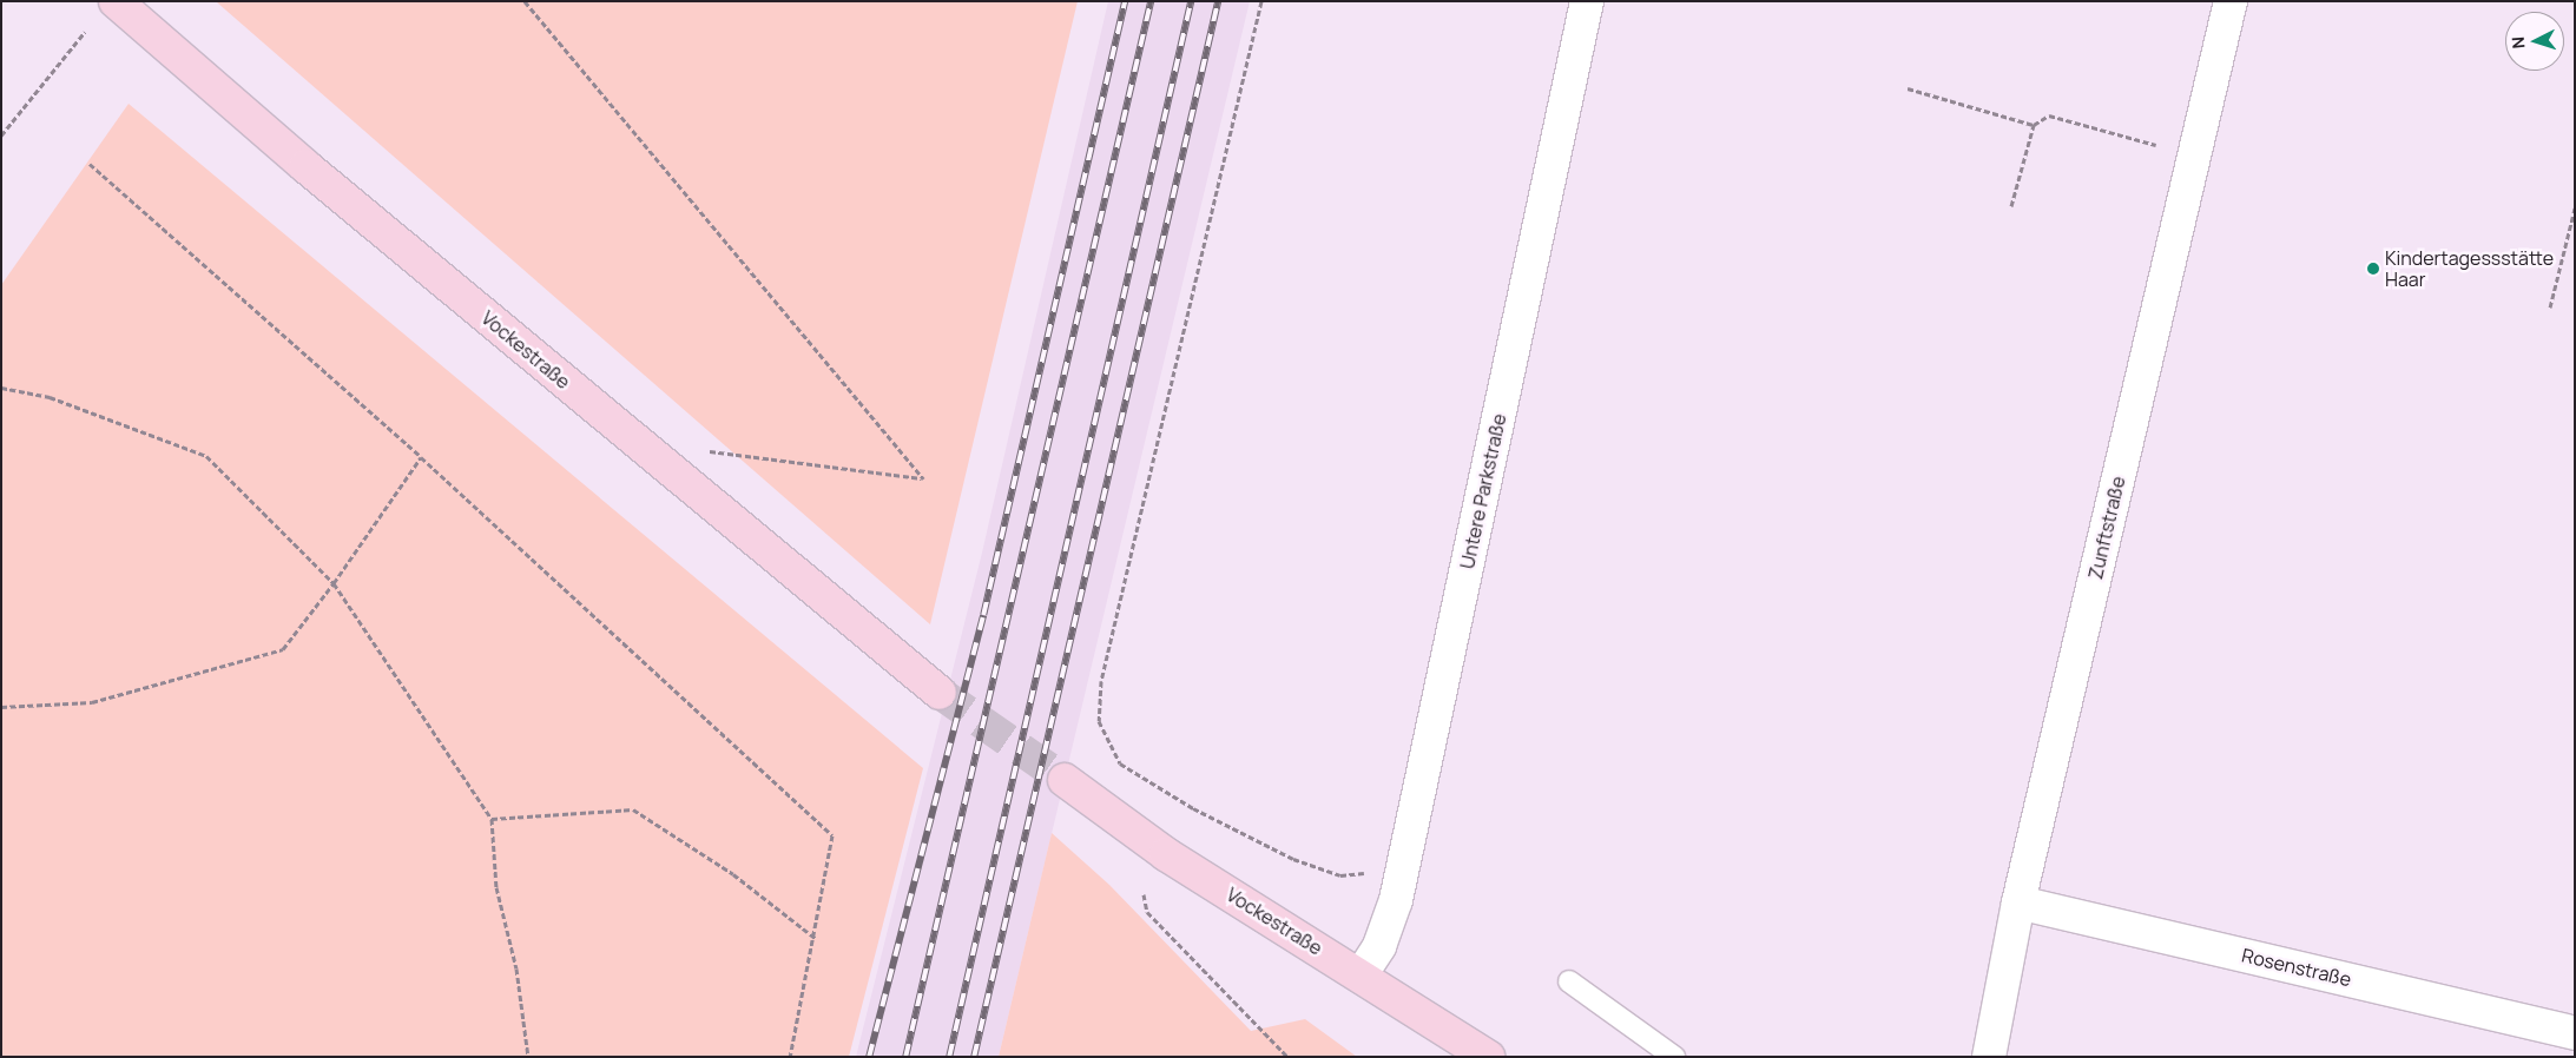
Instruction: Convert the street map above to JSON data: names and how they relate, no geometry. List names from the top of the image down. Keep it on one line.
{"streets":{"main road":["Vockestraße"],"street":["Untere Parkstraße","Zunftstraße","Rosenstraße"]},"crossings":[["Vockestraße","Untere Parkstraße"],["Zunftstraße","Rosenstraße"]],"places":["Kindertagessstätte Haar"],"north":"left"}
